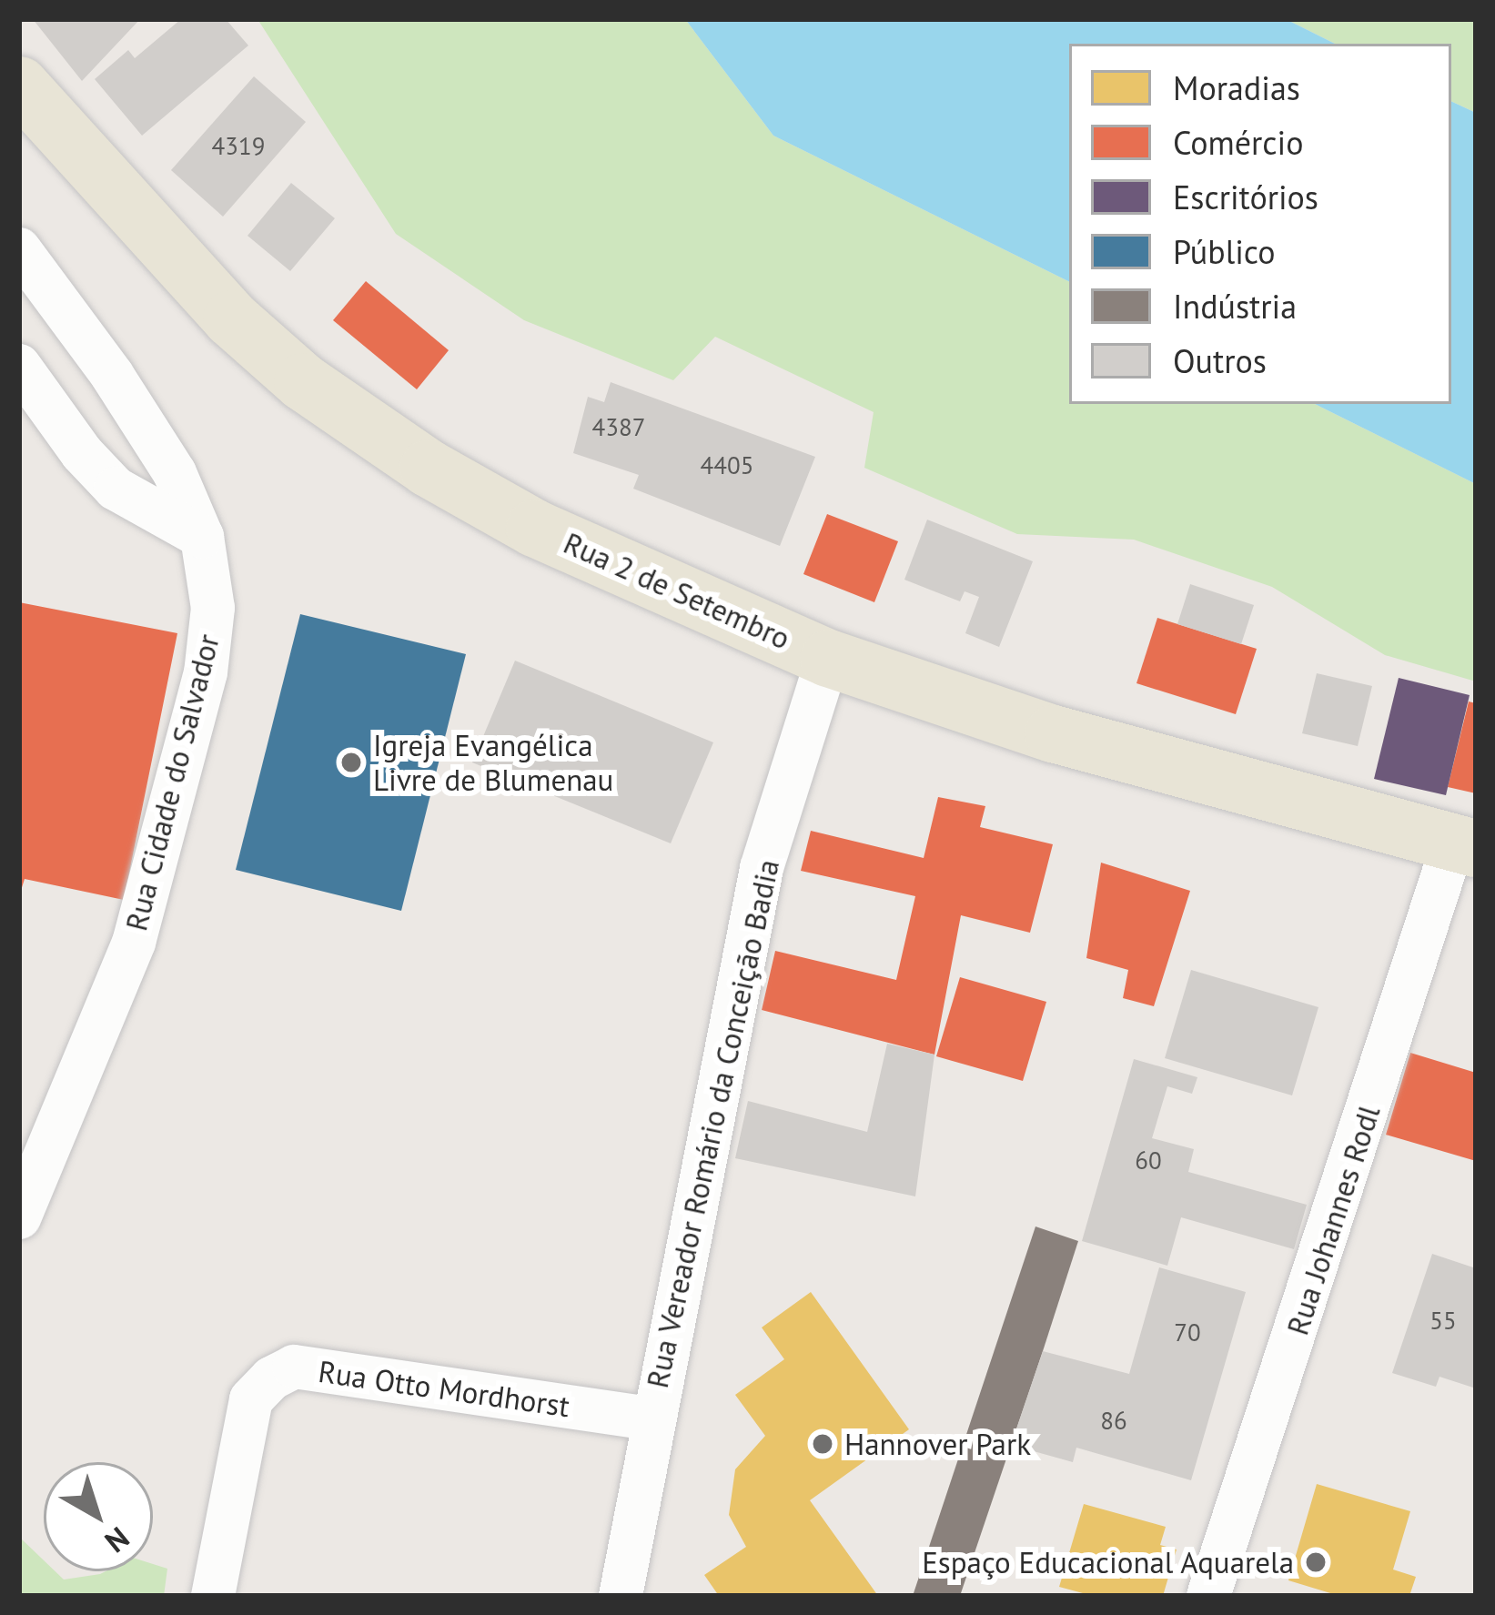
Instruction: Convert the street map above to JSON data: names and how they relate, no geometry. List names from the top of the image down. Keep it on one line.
{"streets":{"main road":["Rua 2 de Setembro"],"street":["Rua Cidade do Salvador","Rua Vereador Romário da Conceição Badia","Rua Johannes Rodl","Rua Otto Mordhorst"]},"crossings":[["Rua 2 de Setembro","Rua Vereador Romário da Conceição Badia"],["Rua 2 de Setembro","Rua Johannes Rodl"],["Rua Vereador Romário da Conceição Badia","Rua Otto Mordhorst"]],"places":["Igreja Evangélica Livre de Blumenau","Hannover Park","Espaço Educacional Aquarela"],"house_numbers":["4319","4387","4405","60","55","70","86"],"legend":["Moradias","Comércio","Escritórios","Público","Indústria","Outros"],"north":"bottom right"}
